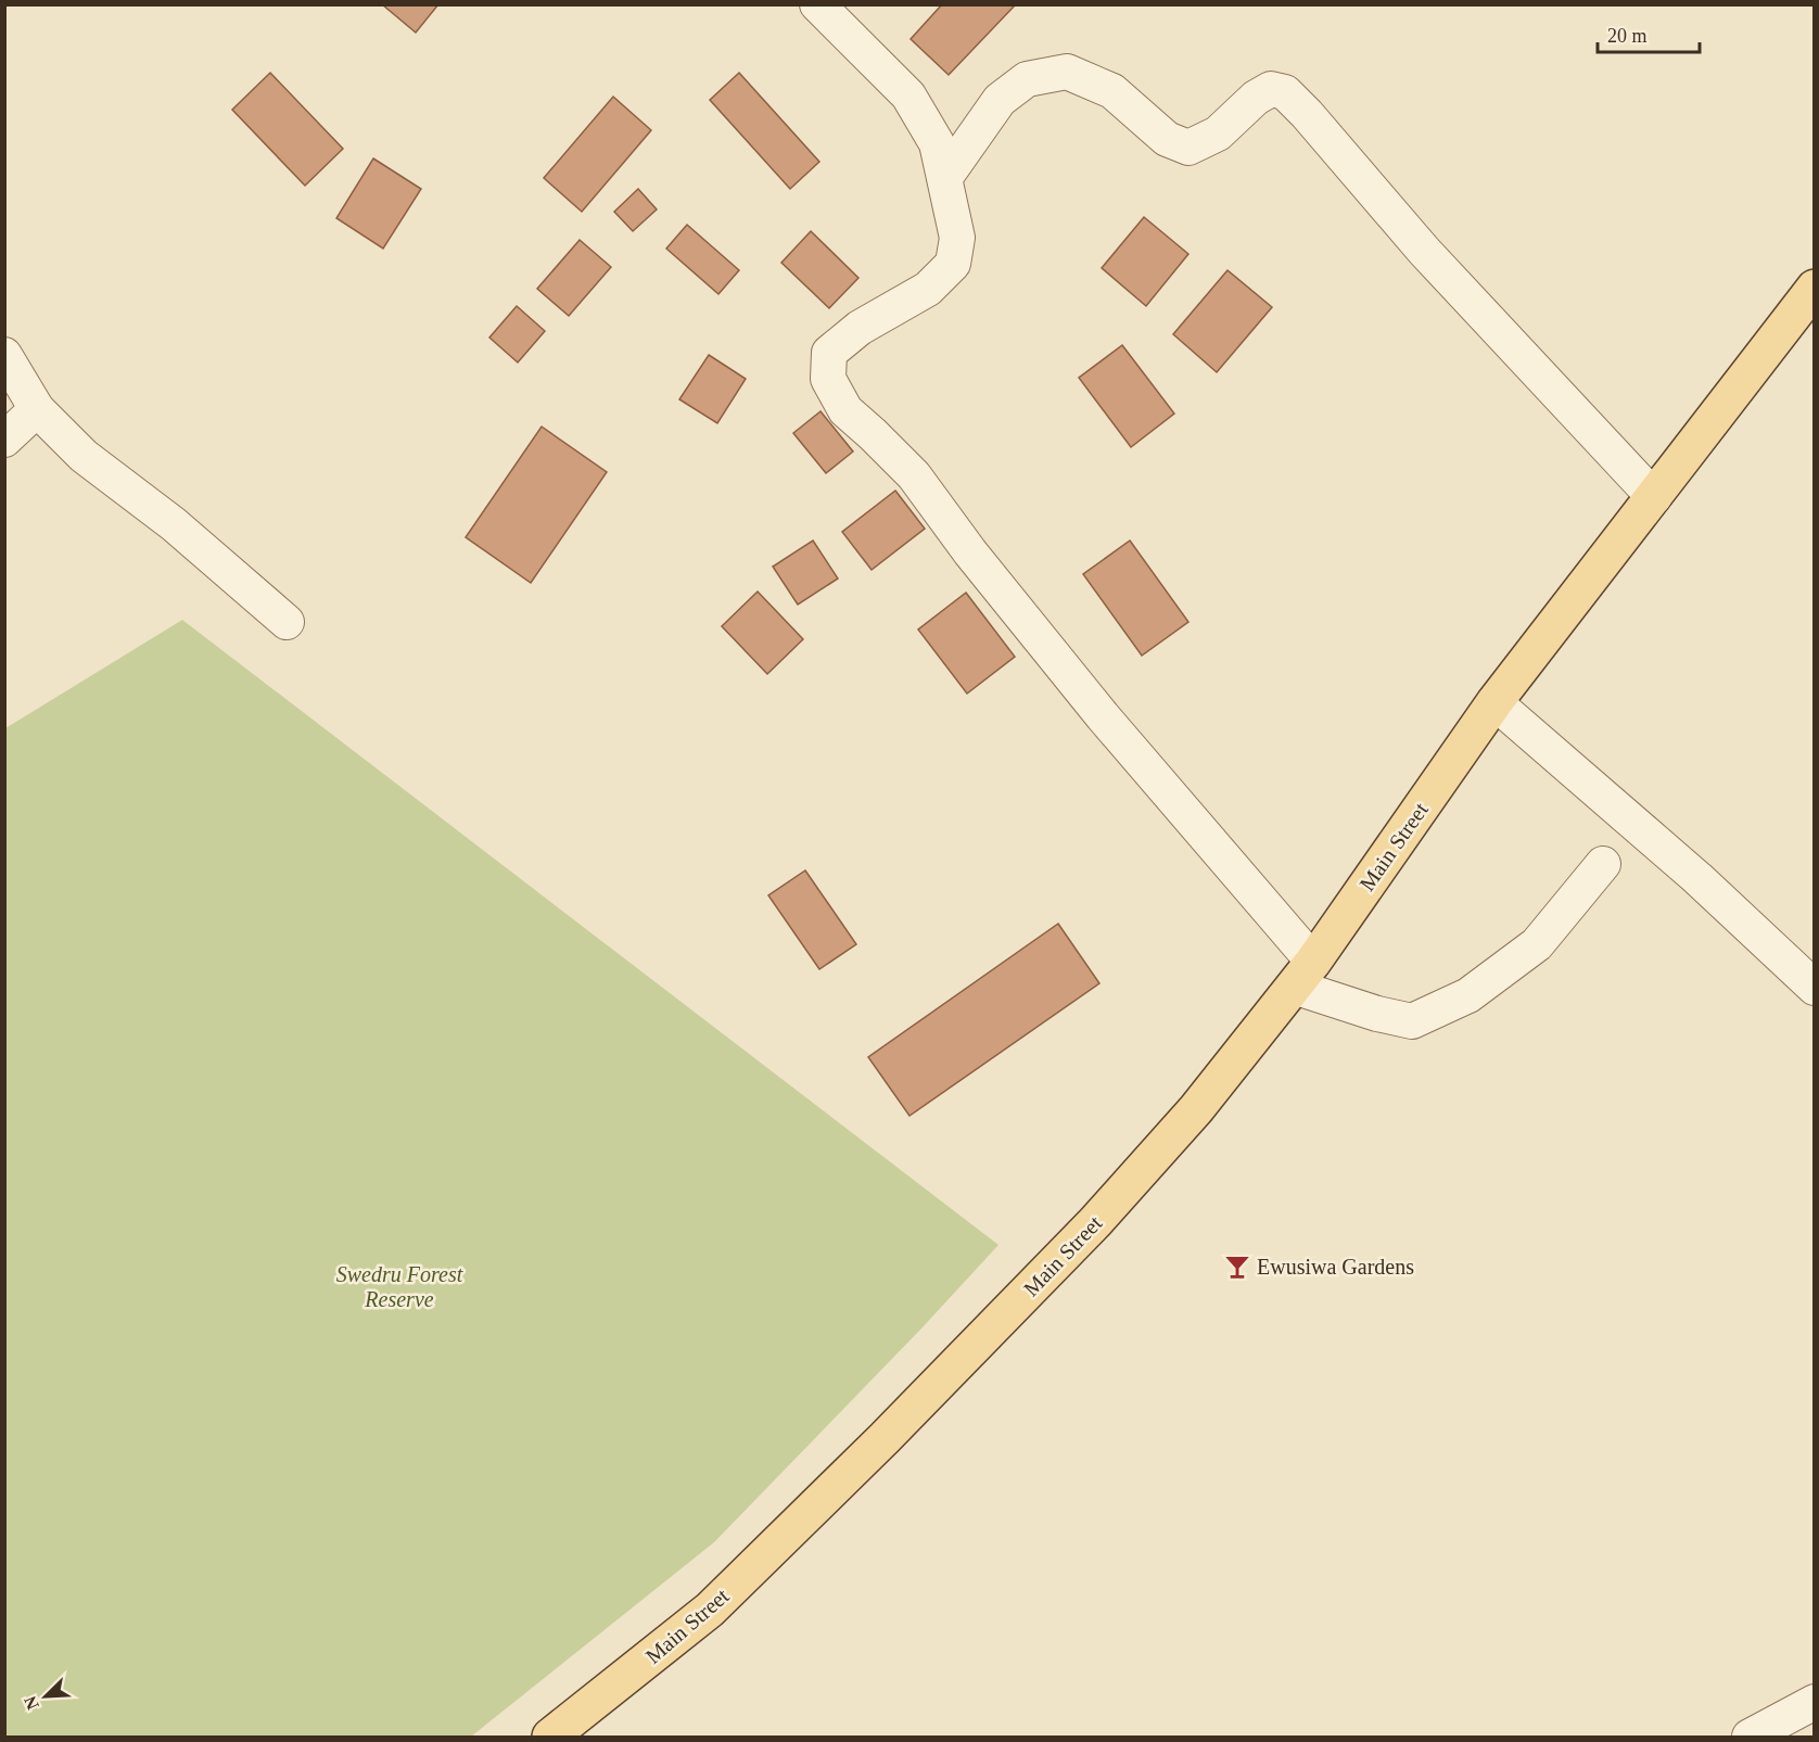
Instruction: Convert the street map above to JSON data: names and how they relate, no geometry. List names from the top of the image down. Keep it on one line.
{"streets":{"main road":["Main Street"]},"parks":["Swedru Forest Reserve"],"places":{"bar":["Ewusiwa Gardens"]},"scale_bar":"20 m","north":"bottom left"}
